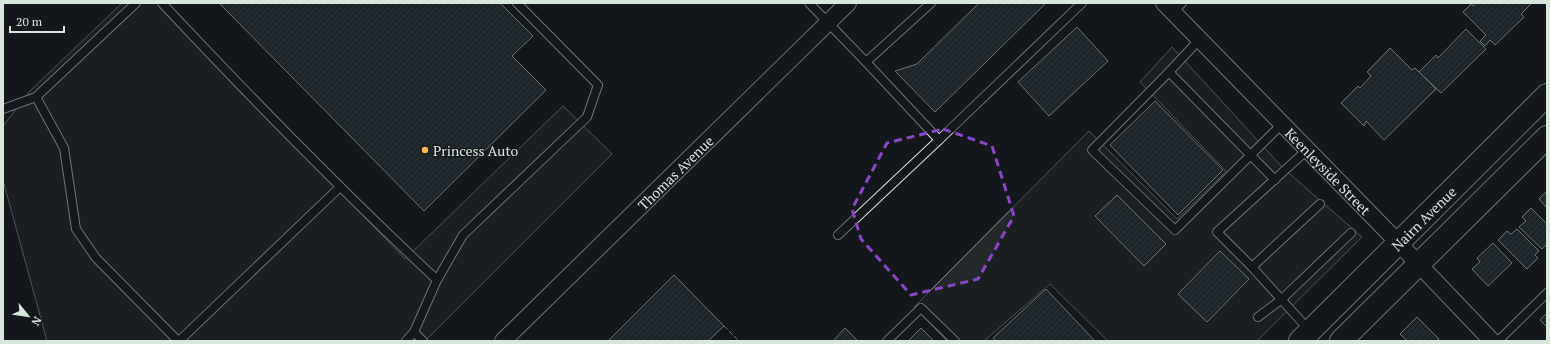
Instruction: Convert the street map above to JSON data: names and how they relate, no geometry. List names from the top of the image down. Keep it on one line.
{"streets":{"main road":["Nairn Avenue"],"street":["Keenleyside Street","Thomas Avenue"]},"crossings":[["Keenleyside Street","Nairn Avenue"]],"places":["Princess Auto"],"scale_bar":"20 m","north":"bottom right"}
